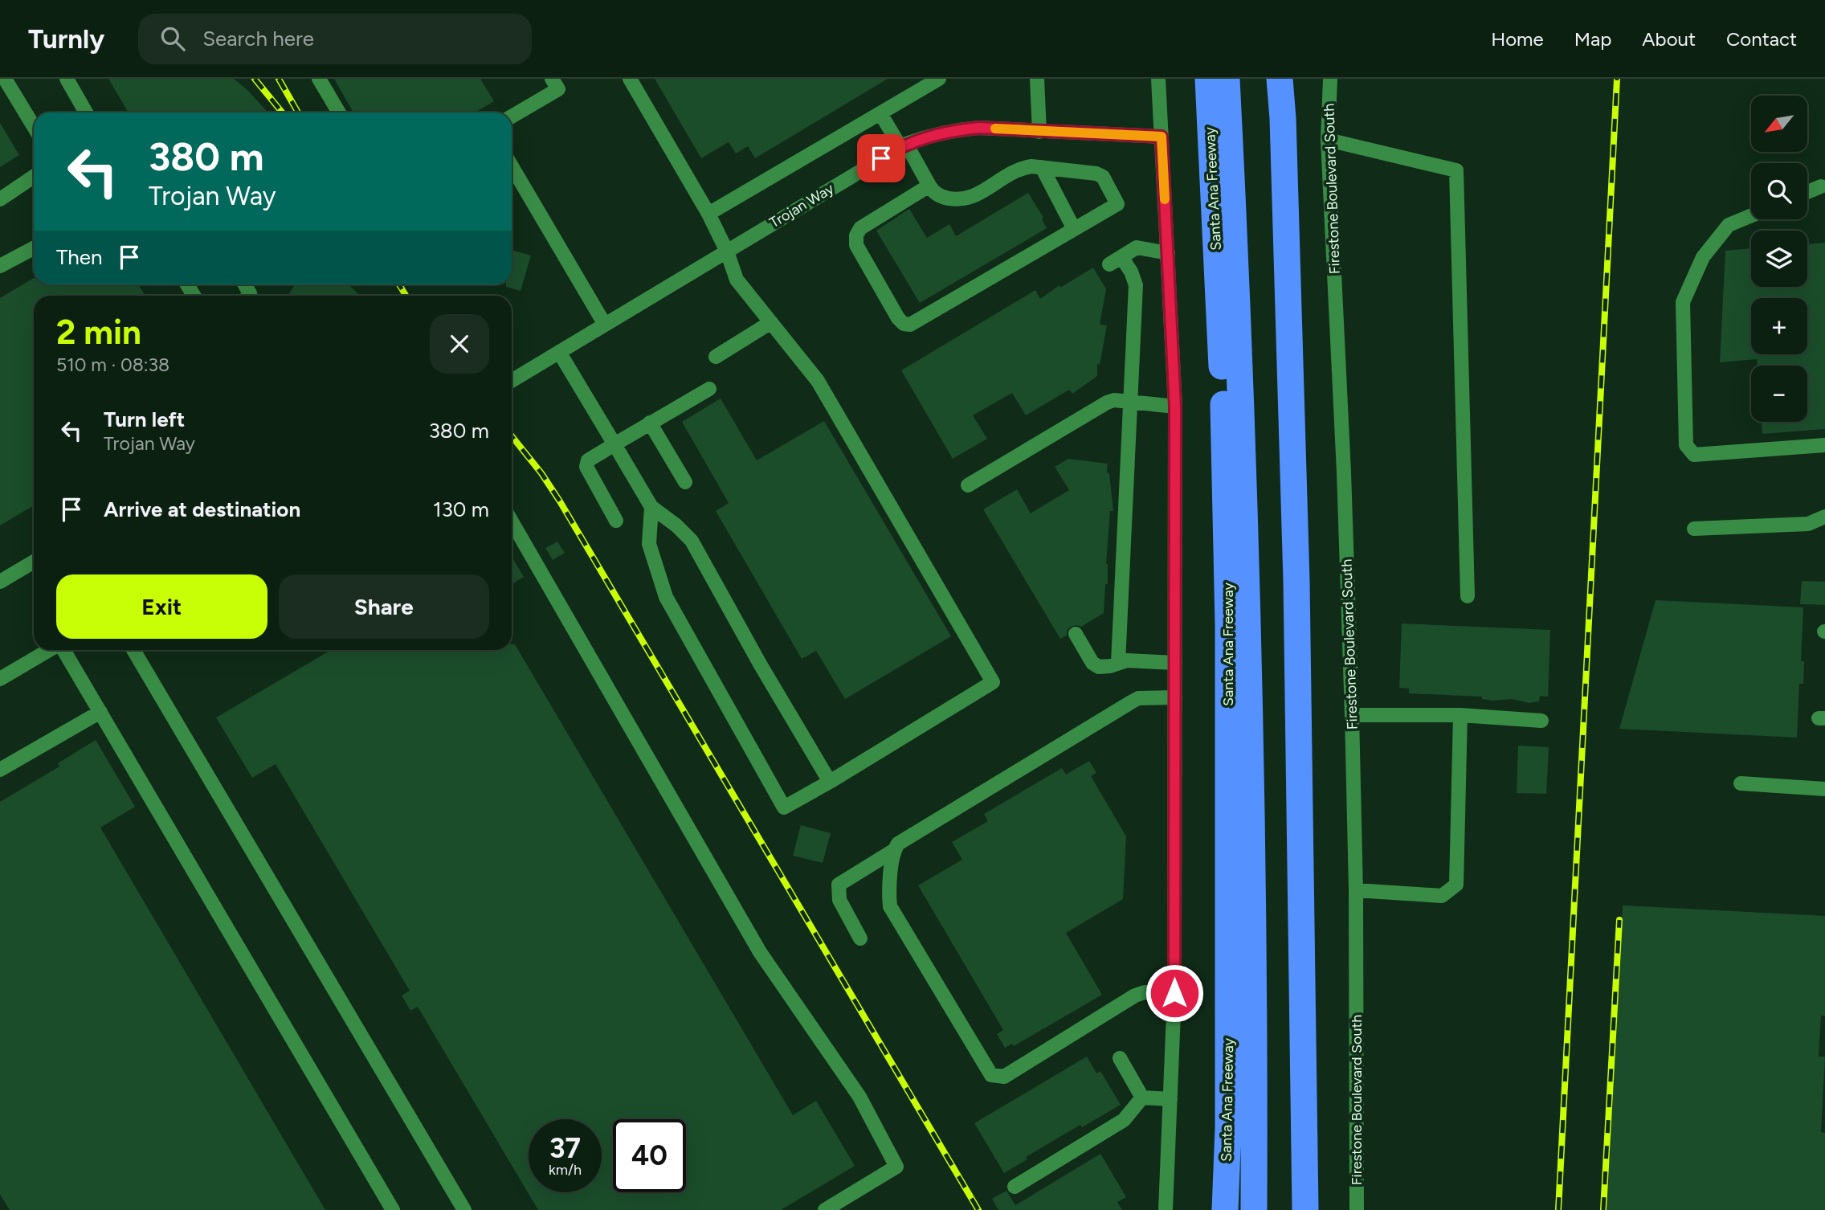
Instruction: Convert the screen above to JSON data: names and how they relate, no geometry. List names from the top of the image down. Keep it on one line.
{"streets":{"highway":["Santa Ana Freeway"],"street":["Firestone Boulevard South","Trojan Way"]},"north":"bottom left","page":{"header":"Turnly","search":"Search here","nav":["Home","Map","About","Contact"],"map_buttons":["+","−"],"turn":["380 m","Trojan Way"],"then":"Then","heading":["2 min","510 m · 08:38"],"list":[{"name":"Turn left","note":"Trojan Way","value":"380 m"},{"name":"Arrive at destination","value":"130 m"}],"buttons":["Exit","Share"],"speed":"37 km/h","limit":"40"}}
